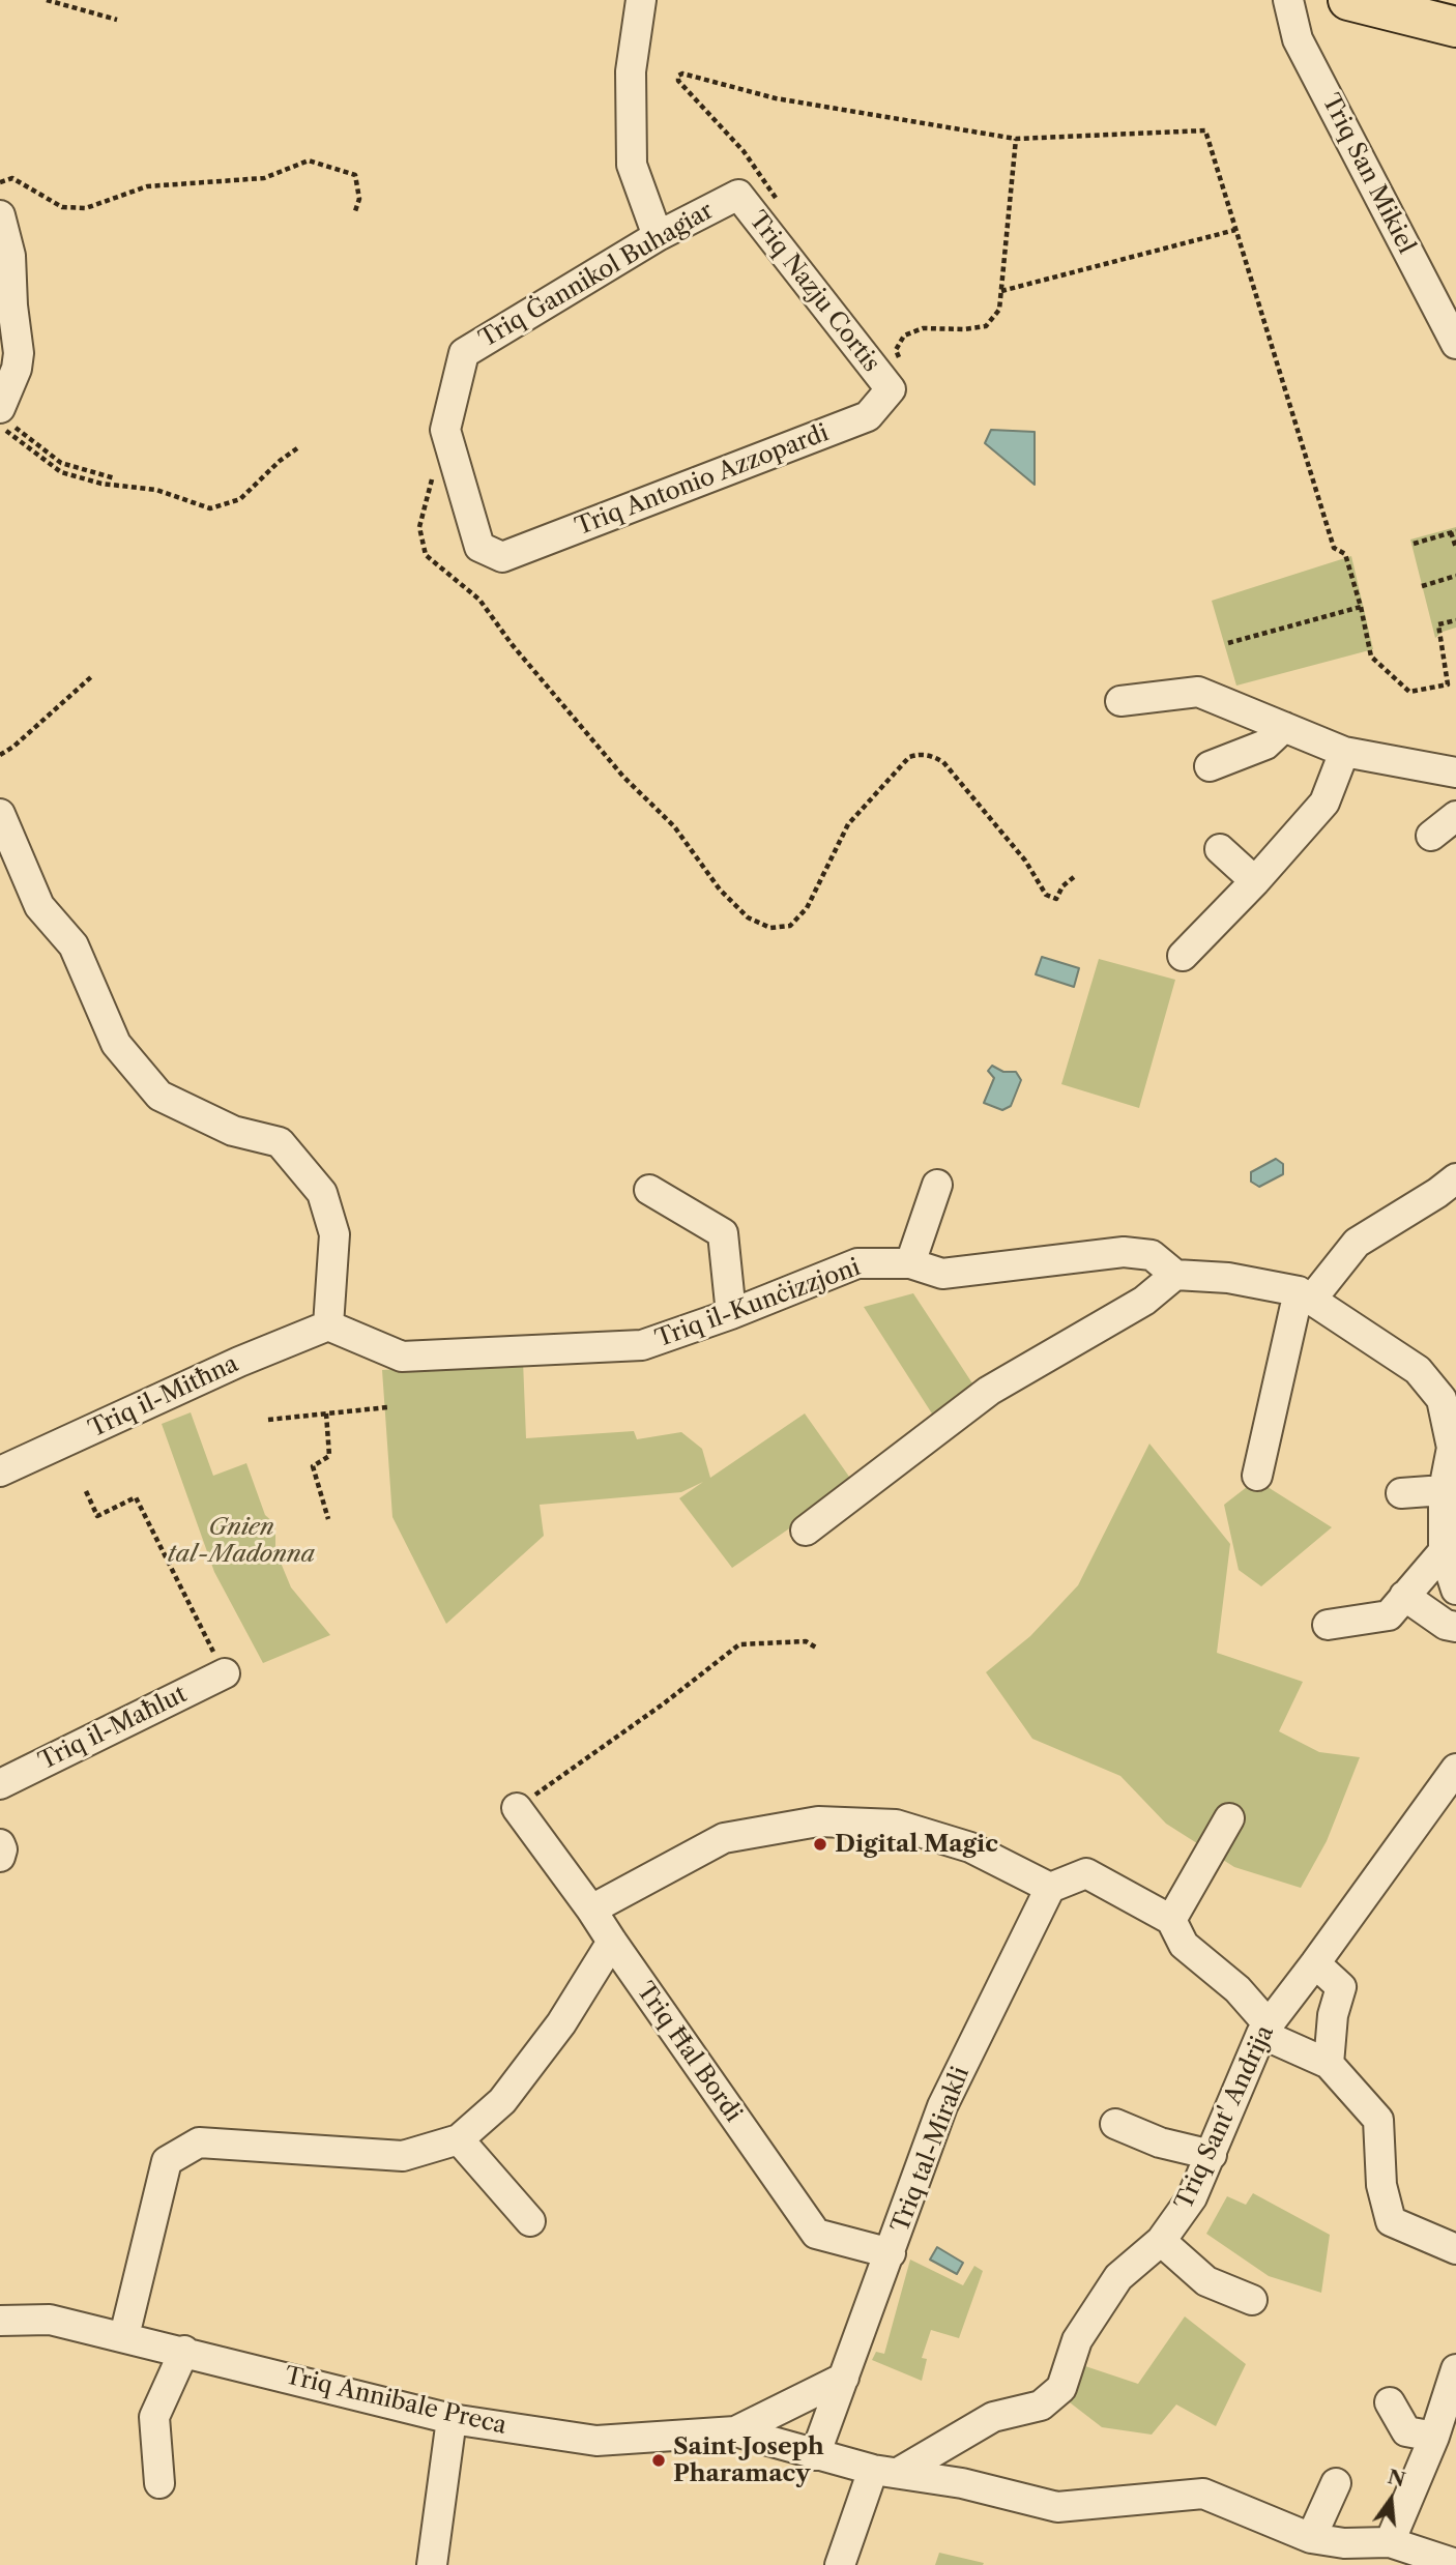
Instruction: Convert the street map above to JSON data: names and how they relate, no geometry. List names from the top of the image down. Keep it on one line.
{"streets":{"street":["Triq San Mikiel","Triq Ġannikol Buhagiar","Triq Nazju Cortis","Triq Antonio Azzopardi","Triq il-Kunċizzjoni","Triq il-Mitħna","Triq il-Maħlut","Triq Ħal Bordi","Triq Sant' Andrija","Triq tal-Mirakli","Triq Annibale Preca"]},"crossings":[["Triq Ġannikol Buhagiar","Triq Nazju Cortis"],["Triq Ġannikol Buhagiar","Triq Antonio Azzopardi"],["Triq Nazju Cortis","Triq Antonio Azzopardi"],["Triq il-Kunċizzjoni","Triq il-Mitħna"],["Triq Ħal Bordi","Triq tal-Mirakli"],["Triq Sant' Andrija","Triq Annibale Preca"],["Triq tal-Mirakli","Triq Annibale Preca"]],"parks":["Gnien tal-Madonna"],"places":["Digital Magic","Saint Joseph Pharamacy"],"north":"top"}
